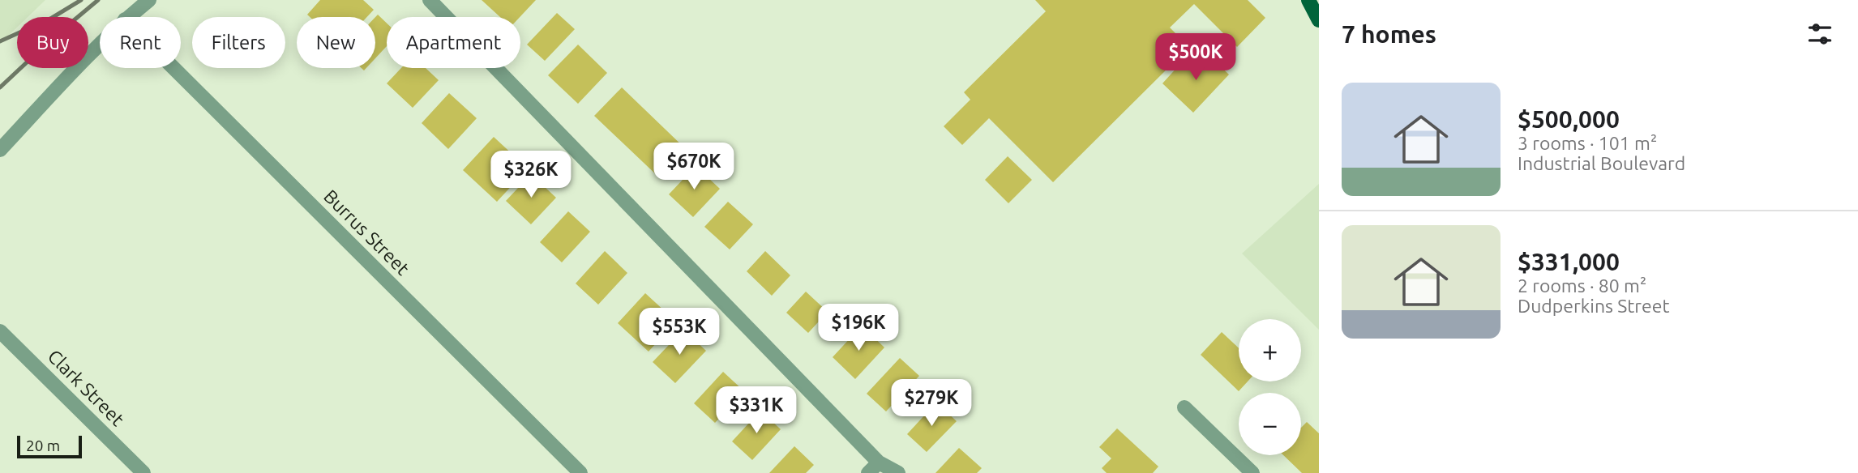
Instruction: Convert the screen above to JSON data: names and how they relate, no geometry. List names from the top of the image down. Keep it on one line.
{"streets":{"street":["Burrus Street","Clark Street"]},"scale_bar":"20 m","page":{"heading":"7 homes","chip":["Buy","Rent","Filters","New","Apartment"],"price":["$500K","$670K","$326K","$196K","$553K","$279K","$331K"],"list":[{"name":"$500,000","note":"3 rooms · 101 m² · Industrial Boulevard"},{"name":"$331,000","note":"2 rooms · 80 m² · Dudperkins Street"}],"map_buttons":["+","−"],"scale":"20 m"}}
